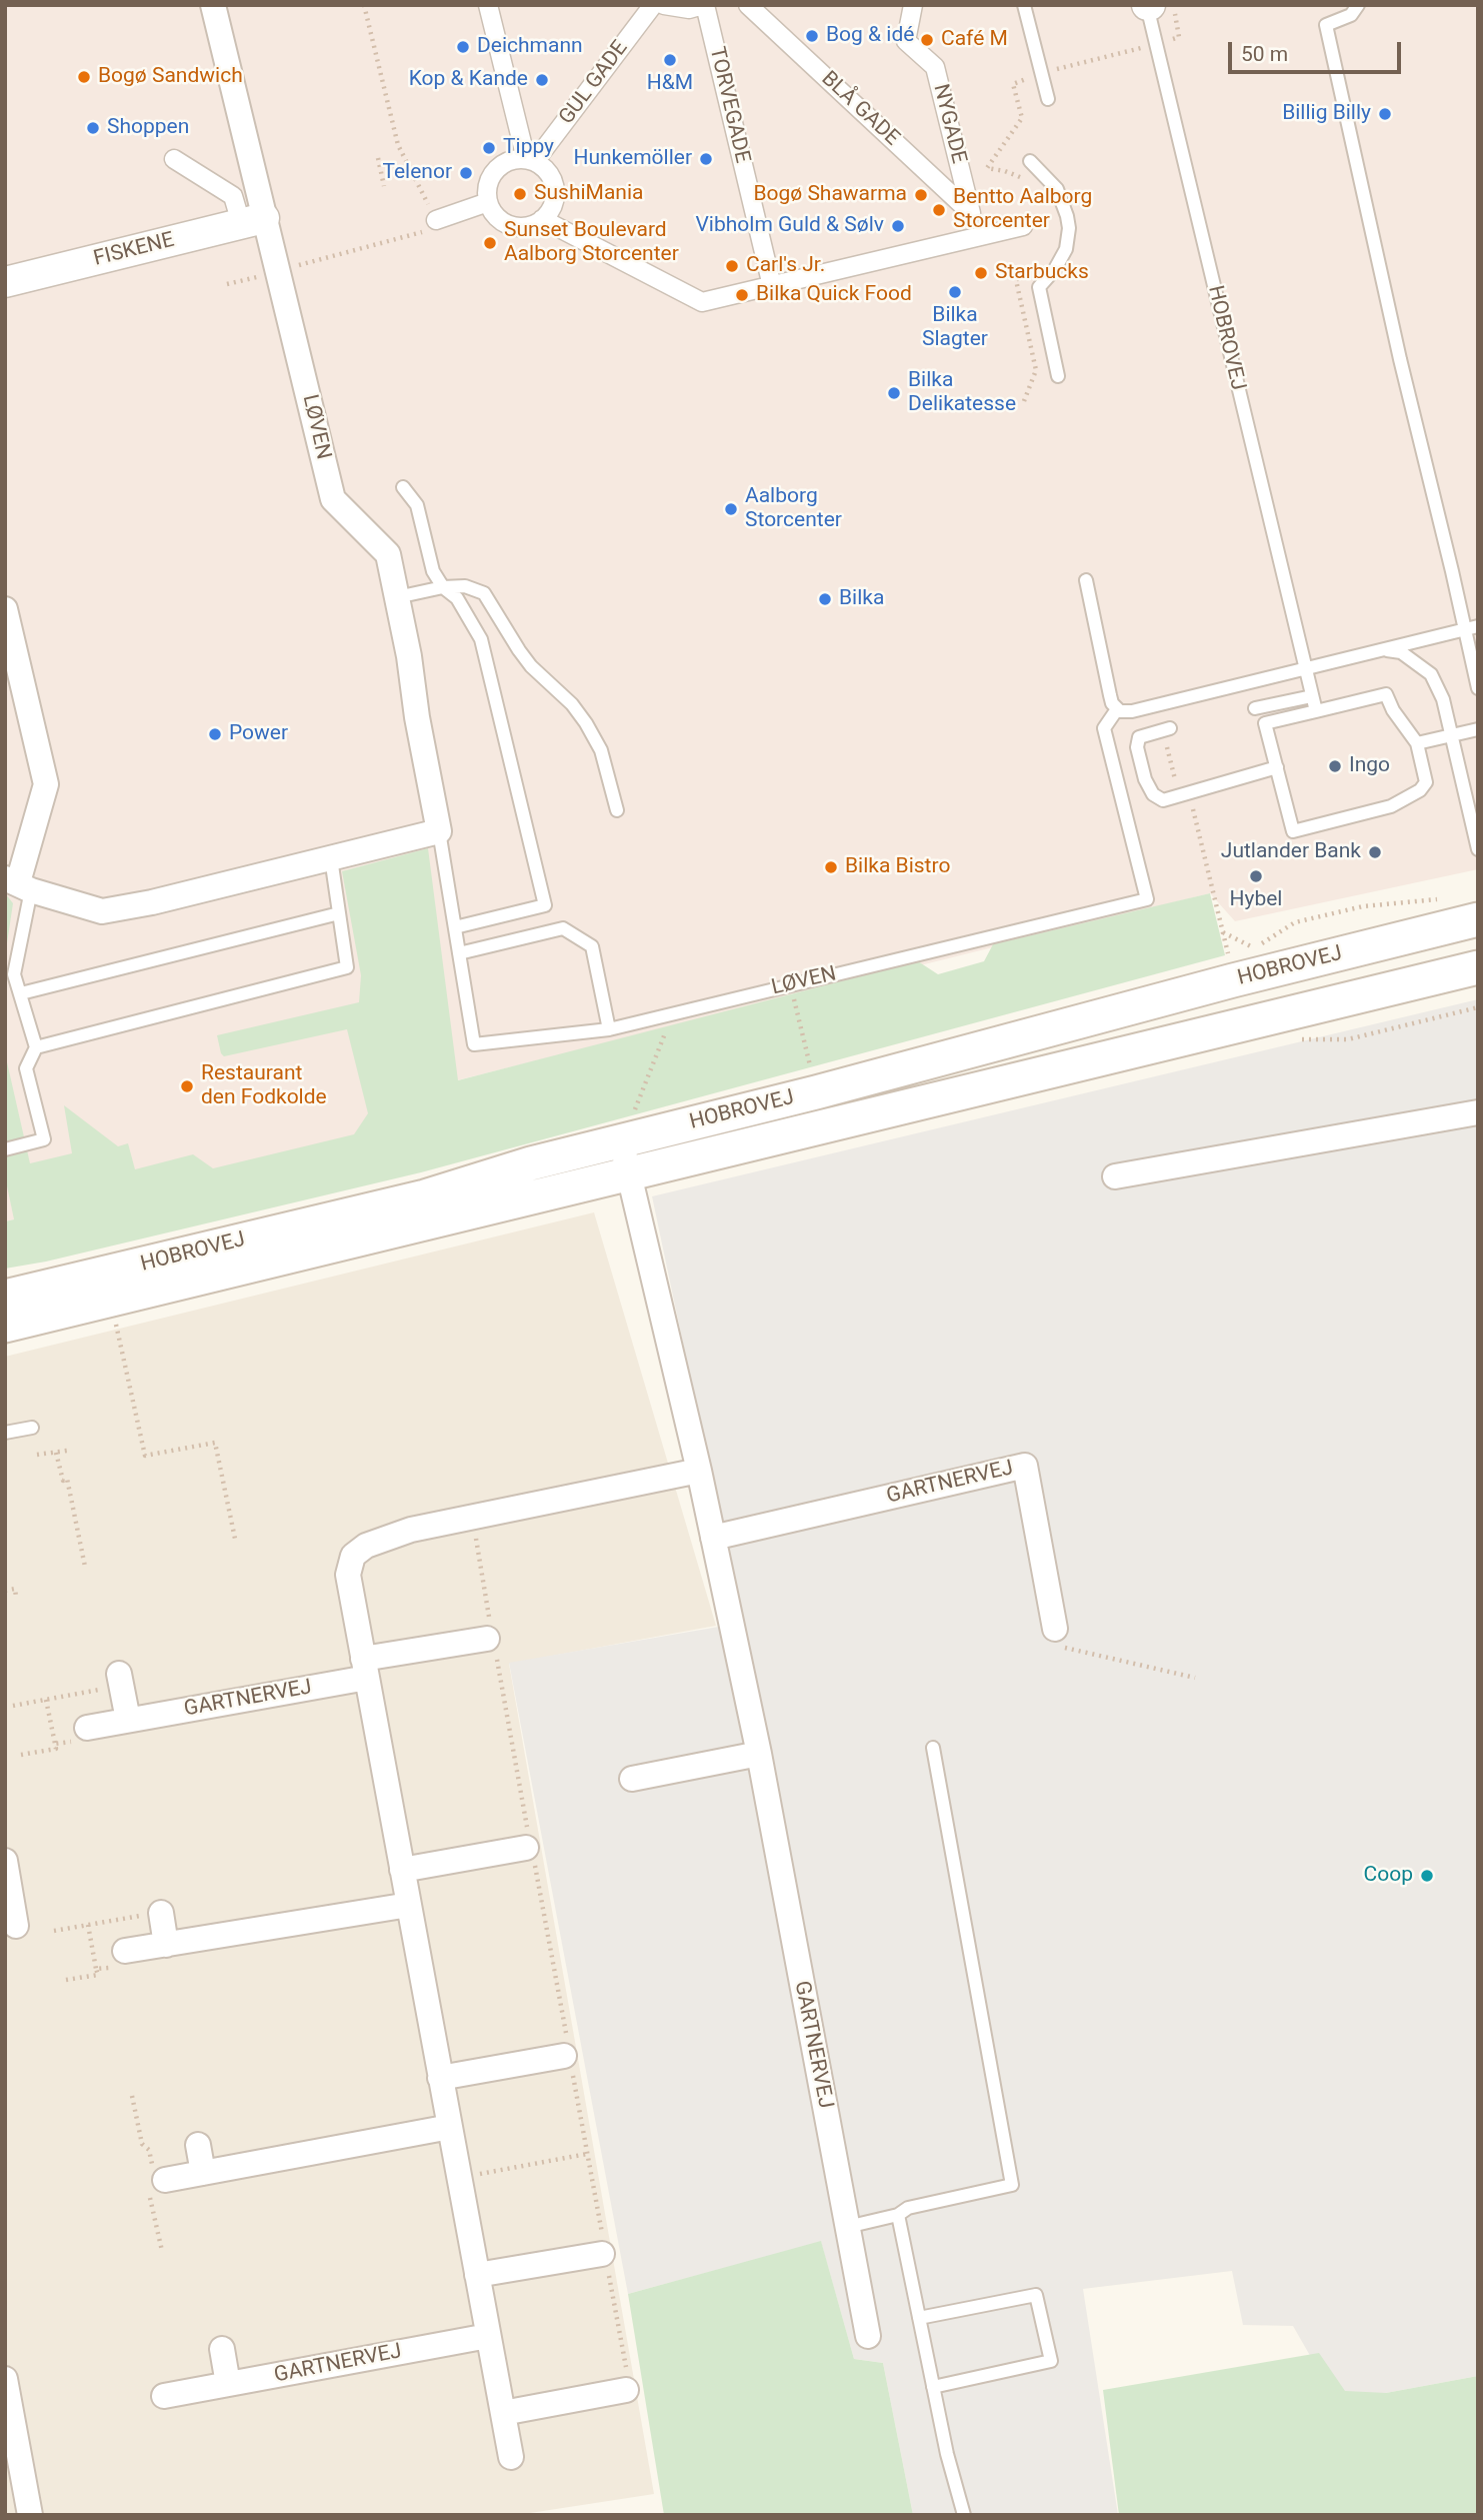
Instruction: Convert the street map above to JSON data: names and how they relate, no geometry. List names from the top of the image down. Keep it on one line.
{"streets":{"main road":["HOBROVEJ"],"street":["GUL GADE","TORVEGADE","BLÅ GADE","NYGADE","FISKENE","LØVEN","GARTNERVEJ"]},"crossings":[["BLÅ GADE","NYGADE"],["FISKENE","LØVEN"],["HOBROVEJ","GARTNERVEJ"]],"places":["Bog & idé","Café M","Deichmann","H&M","Bogø Sandwich","Kop & Kande","Billig Billy","Shoppen","Tippy","Hunkemöller","Telenor","SushiMania","Bogø Shawarma","Bentto Aalborg Storcenter","Vibholm Guld & Sølv","Sunset Boulevard Aalborg Storcenter","Carl's Jr.","Starbucks","Bilka Slagter","Bilka Quick Food","Bilka Delikatesse","Aalborg Storcenter","Bilka","Power","Ingo","Jutlander Bank","Bilka Bistro","Hybel","Restaurant den Fodkolde","Coop"],"scale_bar":"50 m"}
